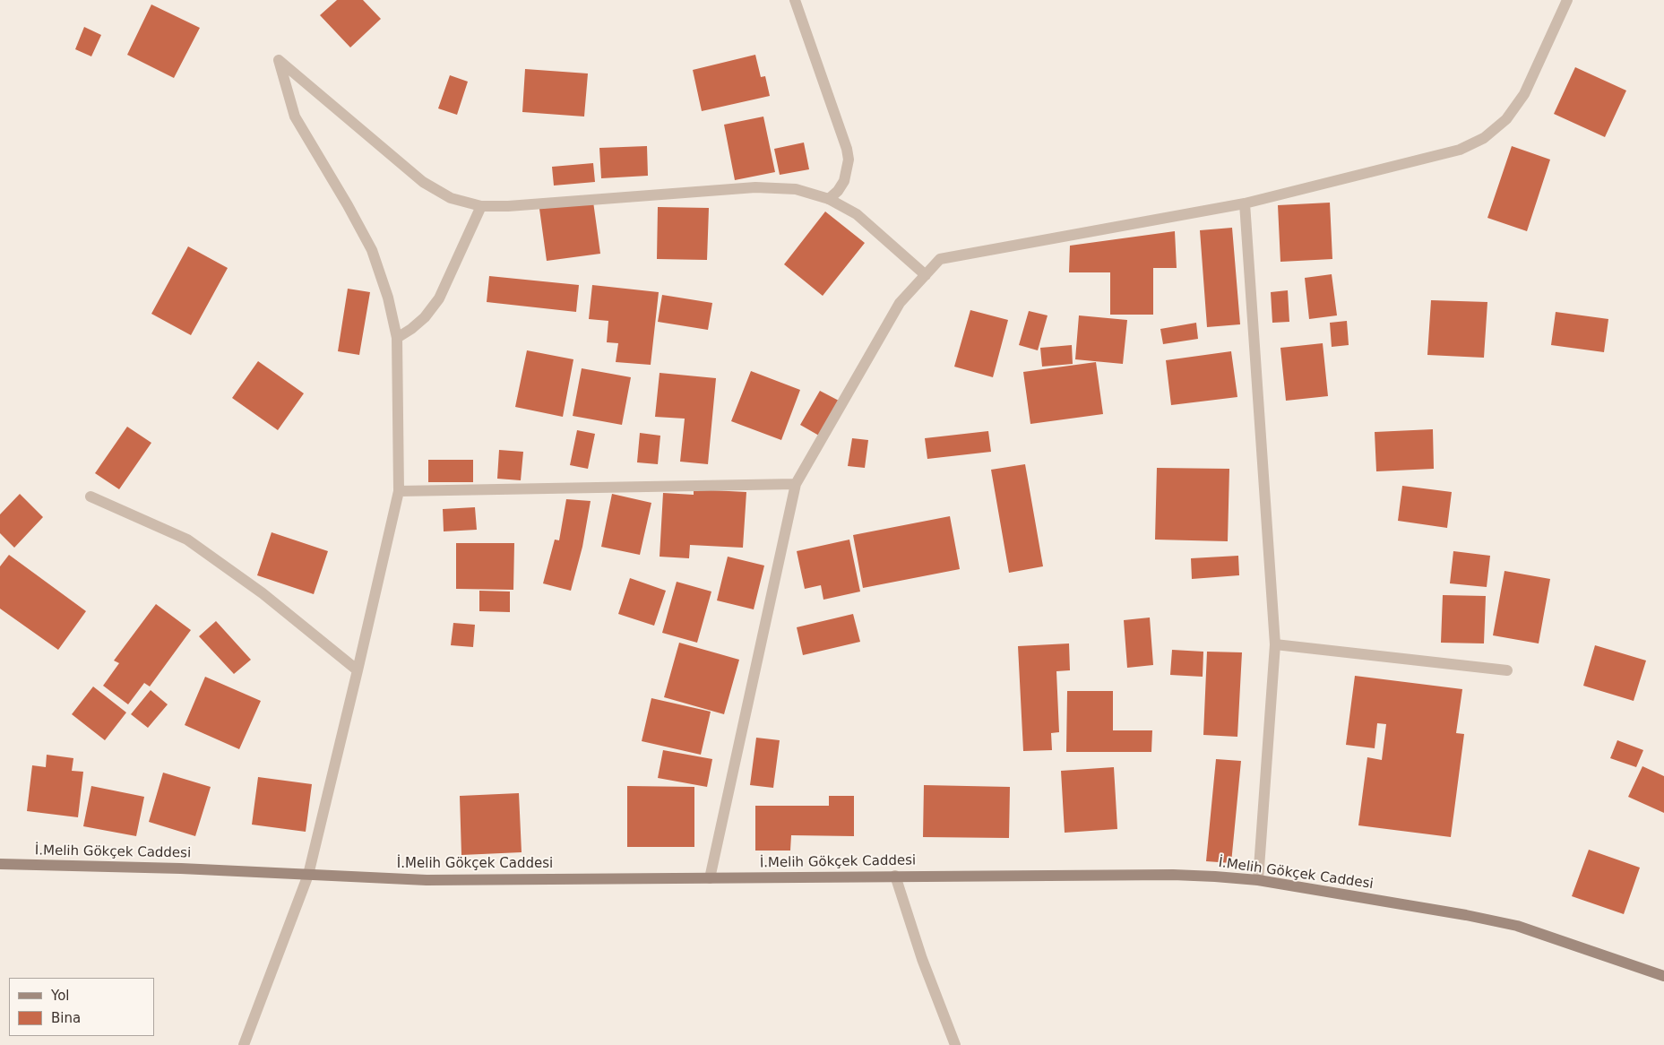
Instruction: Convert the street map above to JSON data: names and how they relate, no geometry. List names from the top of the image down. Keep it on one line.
{"streets":{"street":["İ.Melih Gökçek Caddesi"]},"legend":["Yol","Bina"]}
